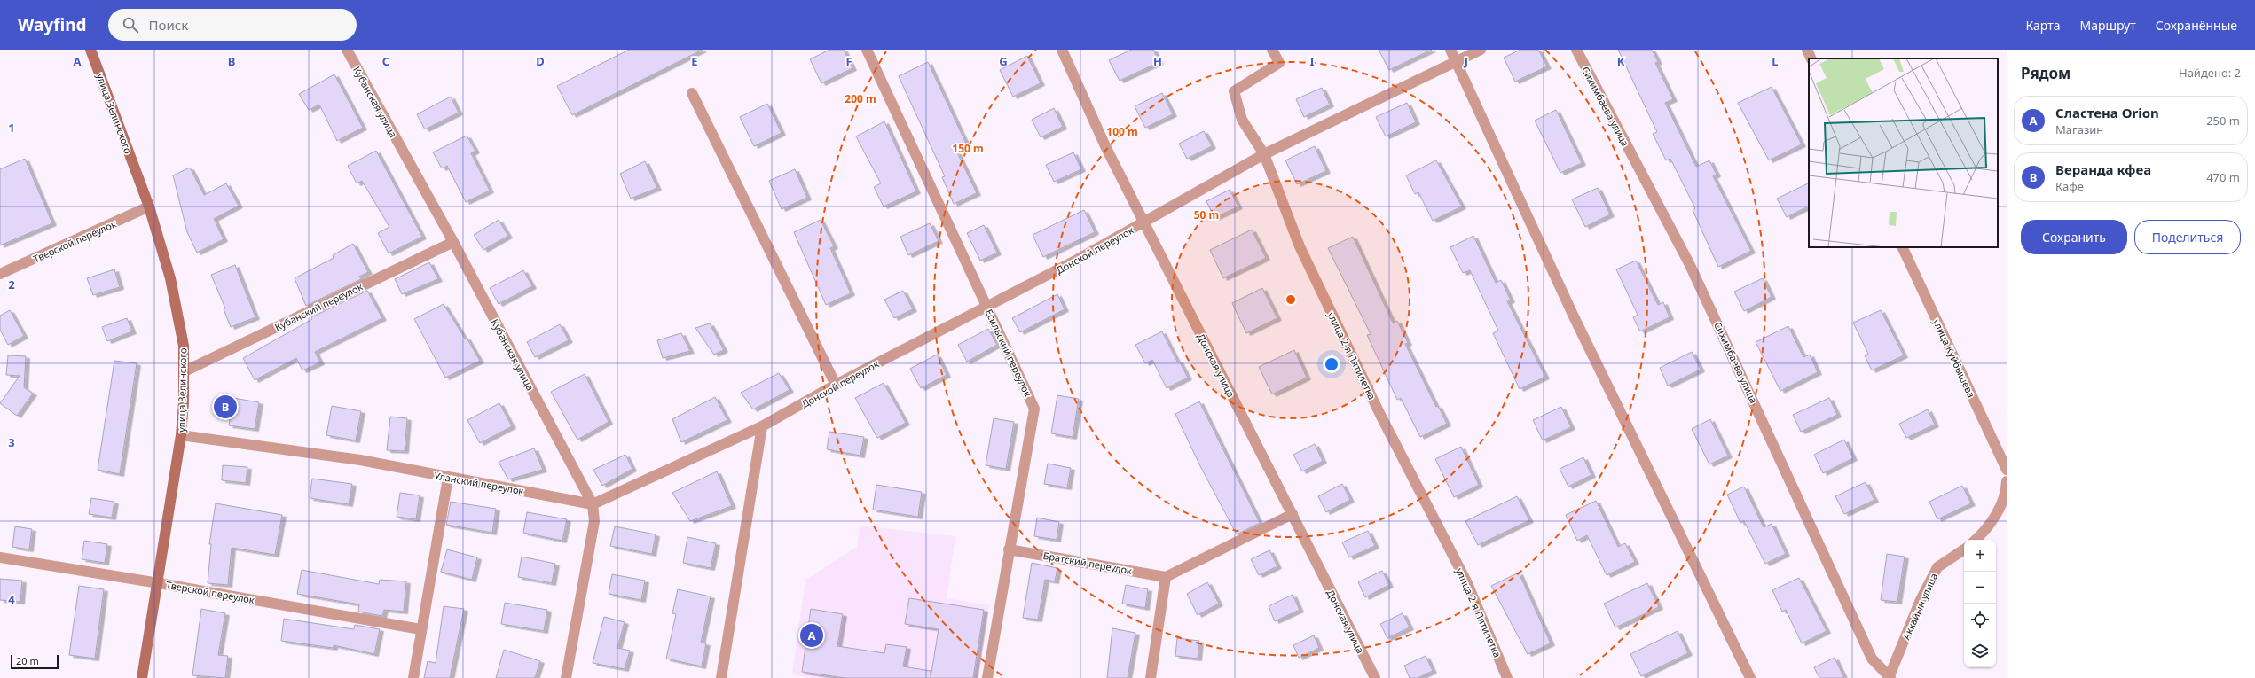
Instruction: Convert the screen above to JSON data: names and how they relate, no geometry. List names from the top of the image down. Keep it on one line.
{"streets":{"main road":["улица Зелинского"],"street":["Кубанская улица","Сихимбаева улица","Тверской переулок","Донской переулок","Кубанский переулок","Есильский переулок","улица 2-я Пятилетка","улица Куйбышева","Донская улица","Уланский переулок","Братский переулок","Аккайын улица"]},"crossings":[["Кубанская улица","Кубанский переулок"],["Кубанская улица","Уланский переулок"],["Сихимбаева улица","Аккайын улица"],["улица Зелинского","Тверской переулок"],["улица Зелинского","Кубанский переулок"],["улица Зелинского","Уланский переулок"],["Донской переулок","Есильский переулок"],["Донской переулок","улица 2-я Пятилетка"],["Донской переулок","Донская улица"],["Есильский переулок","Братский переулок"]],"scale_bar":"20 m","page":{"header":"Wayfind","search":"Поиск","nav":["Карта","Маршрут","Сохранённые"],"heading":["Рядом","Найдено: 2"],"list":[{"mark":"A","name":"Сластена Orion","note":"Магазин","value":"250 m"},{"mark":"B","name":"Веранда кфеа","note":"Кафе","value":"470 m"}],"buttons":["Сохранить","Поделиться"],"pins":["B","A"],"map_buttons":["+","−"],"scale":"20 m"},"grid":{"columns":["A","B","C","D","E","F","G","H","I","J","K","L"],"rows":["1","2","3","4"]},"rings":["200 m","100 m","150 m","50 m"]}
